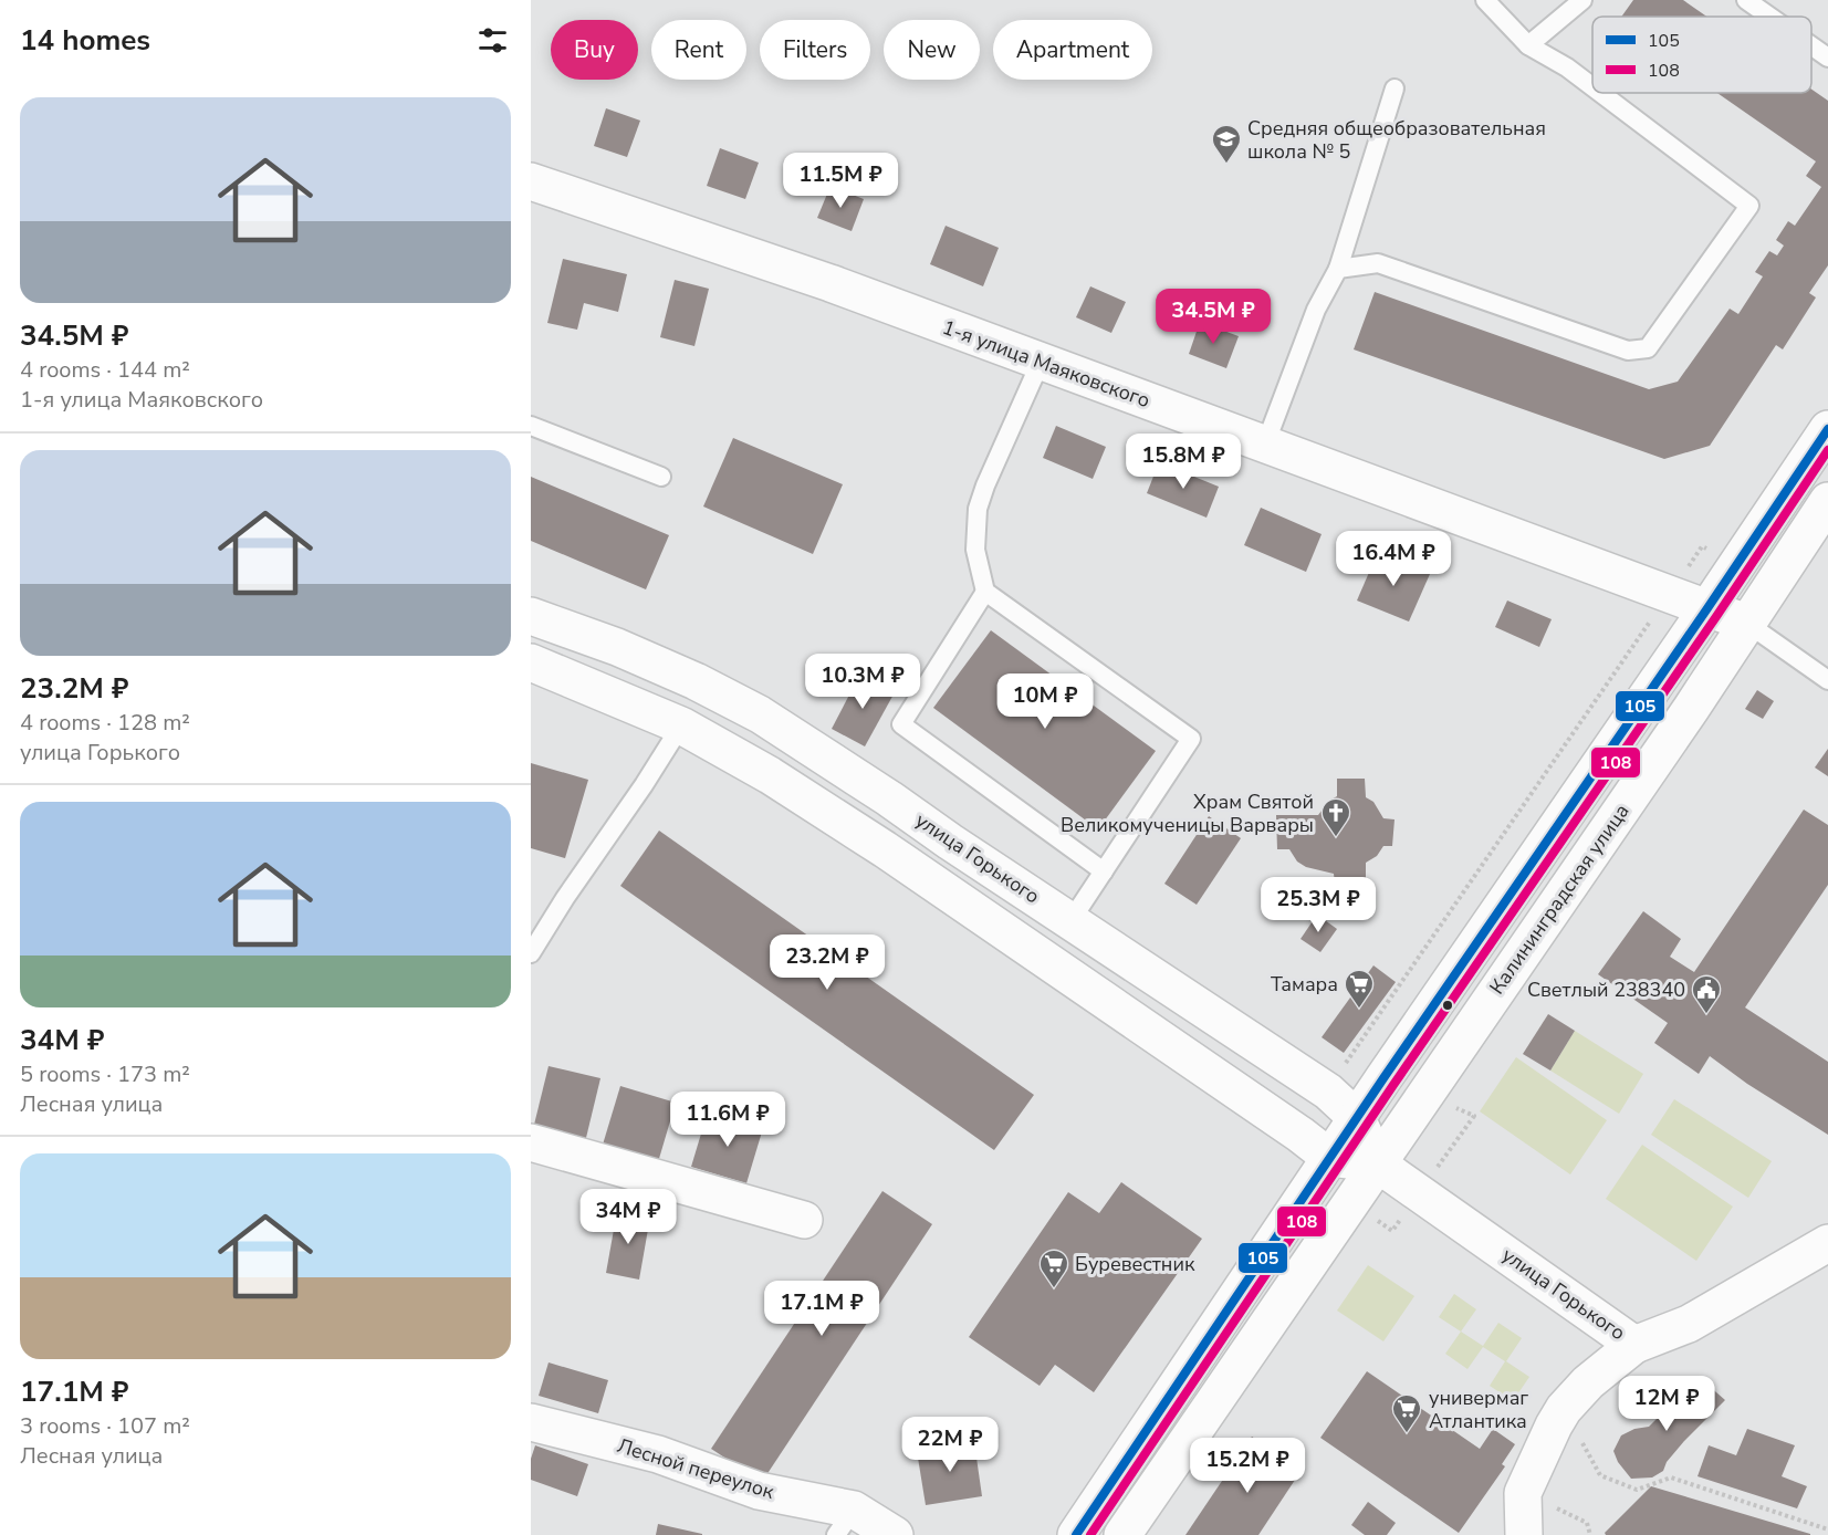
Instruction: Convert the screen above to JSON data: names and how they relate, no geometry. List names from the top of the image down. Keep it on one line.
{"streets":{"street":["1-я улица Маяковского","улица Горького","Калининградская улица","Лесной переулок"]},"crossings":[["1-я улица Маяковского","Калининградская улица"],["улица Горького","Калининградская улица"]],"places":{"school or university":["Средняя общеобразовательная школа № 5"],"church":["Храм Святой Великомученицы Варвары"],"supermarket":["Тамара","Буревестник","универмаг Атлантика"],"public building":["Светлый 238340"]},"lines":["transit line 105","transit line 108"],"legend":["105","108"],"page":{"heading":"14 homes","chip":["Buy","Rent","Filters","New","Apartment"],"list":[{"name":"34.5M ₽","note":"4 rooms · 144 m² · 1-я улица Маяковского"},{"name":"23.2M ₽","note":"4 rooms · 128 m² · улица Горького"},{"name":"34M ₽","note":"5 rooms · 173 m² · Лесная улица"},{"name":"17.1M ₽","note":"3 rooms · 107 m² · Лесная улица"}],"price":["11.5M ₽","34.5M ₽","15.8M ₽","16.4M ₽","10.3M ₽","10M ₽","25.3M ₽","23.2M ₽","11.6M ₽","34M ₽","17.1M ₽","12M ₽","22M ₽","15.2M ₽"]}}
